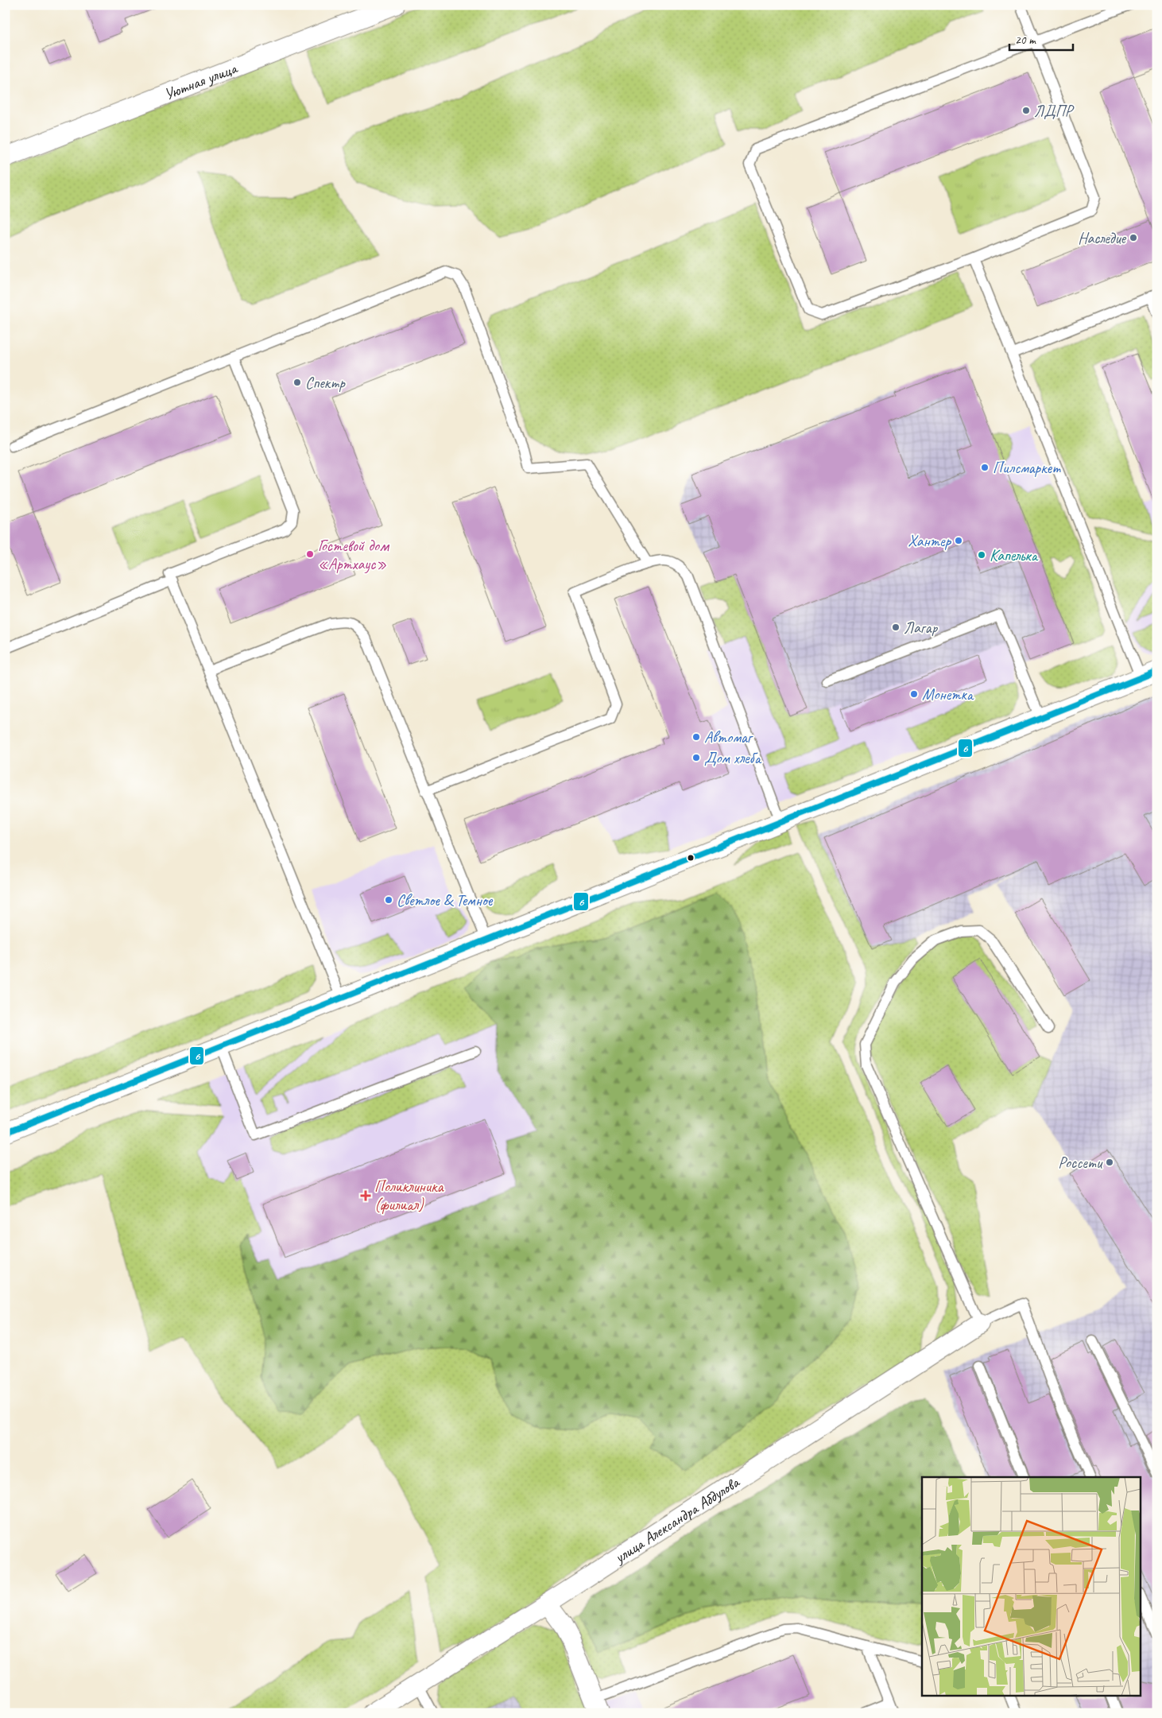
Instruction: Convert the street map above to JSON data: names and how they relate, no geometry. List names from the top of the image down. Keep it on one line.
{"streets":{"street":["Уютная улица","улица Александра Абдулова"]},"places":{"other":["ЛДПР","Наследие","Спектр","Пилсмаркет","Хантер","Гостевой дом «Артхаус»","Капелька","Лагар","Монетка","Автомаг","Дом хлеба","Светлое & Темное","Россети"],"health":["Поликлиника (филиал)"]},"lines":["transit line 6"],"scale_bar":"20 m"}
